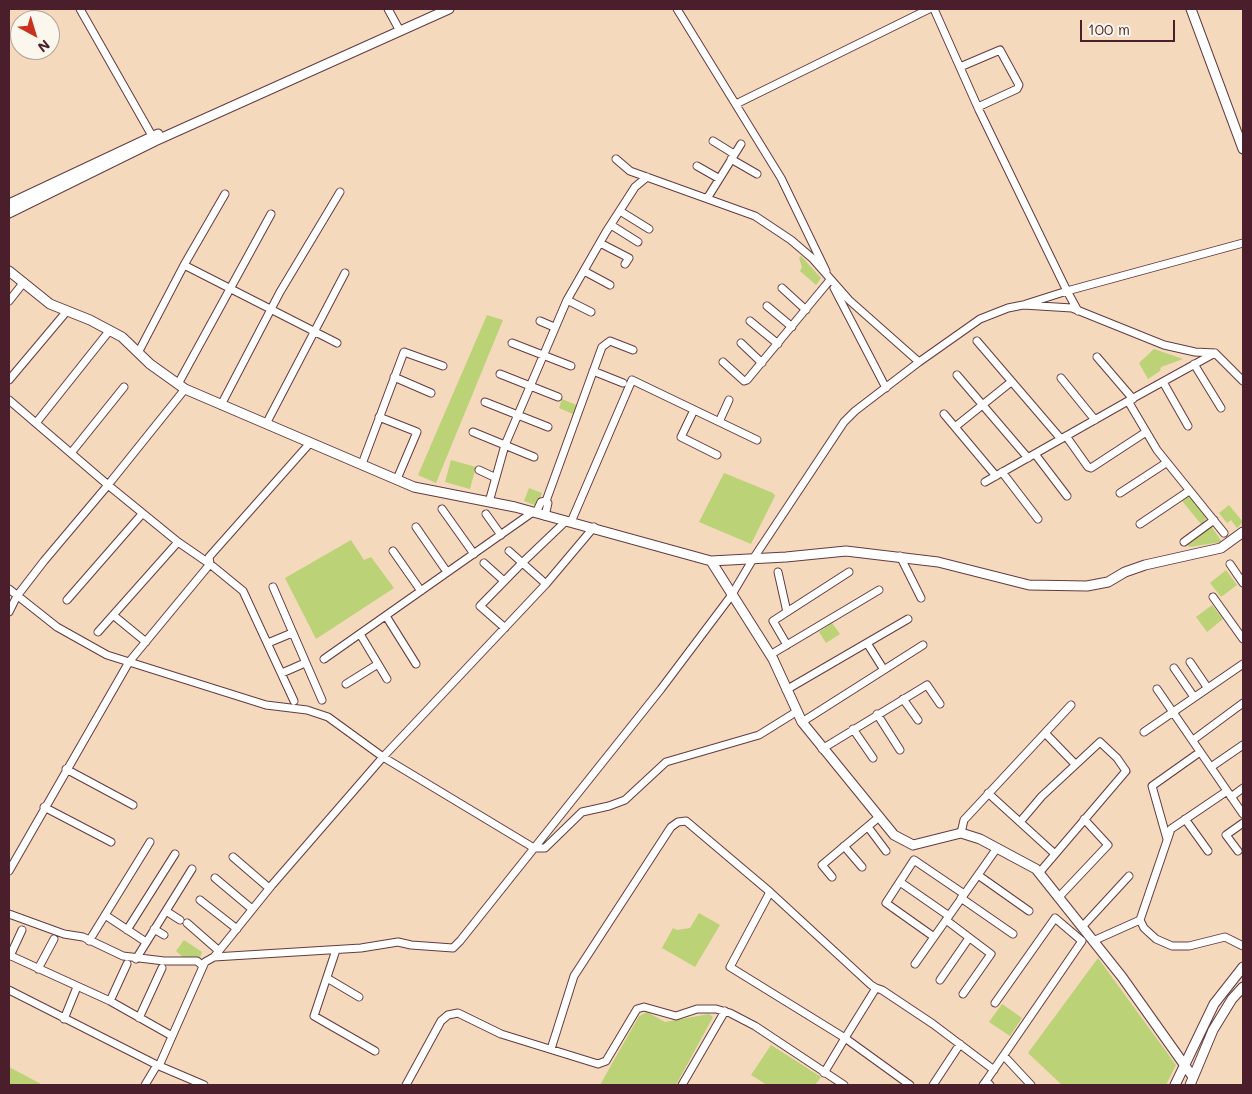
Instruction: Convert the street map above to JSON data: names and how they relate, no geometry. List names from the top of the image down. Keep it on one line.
{"scale_bar":"100 m","north":"bottom right"}
